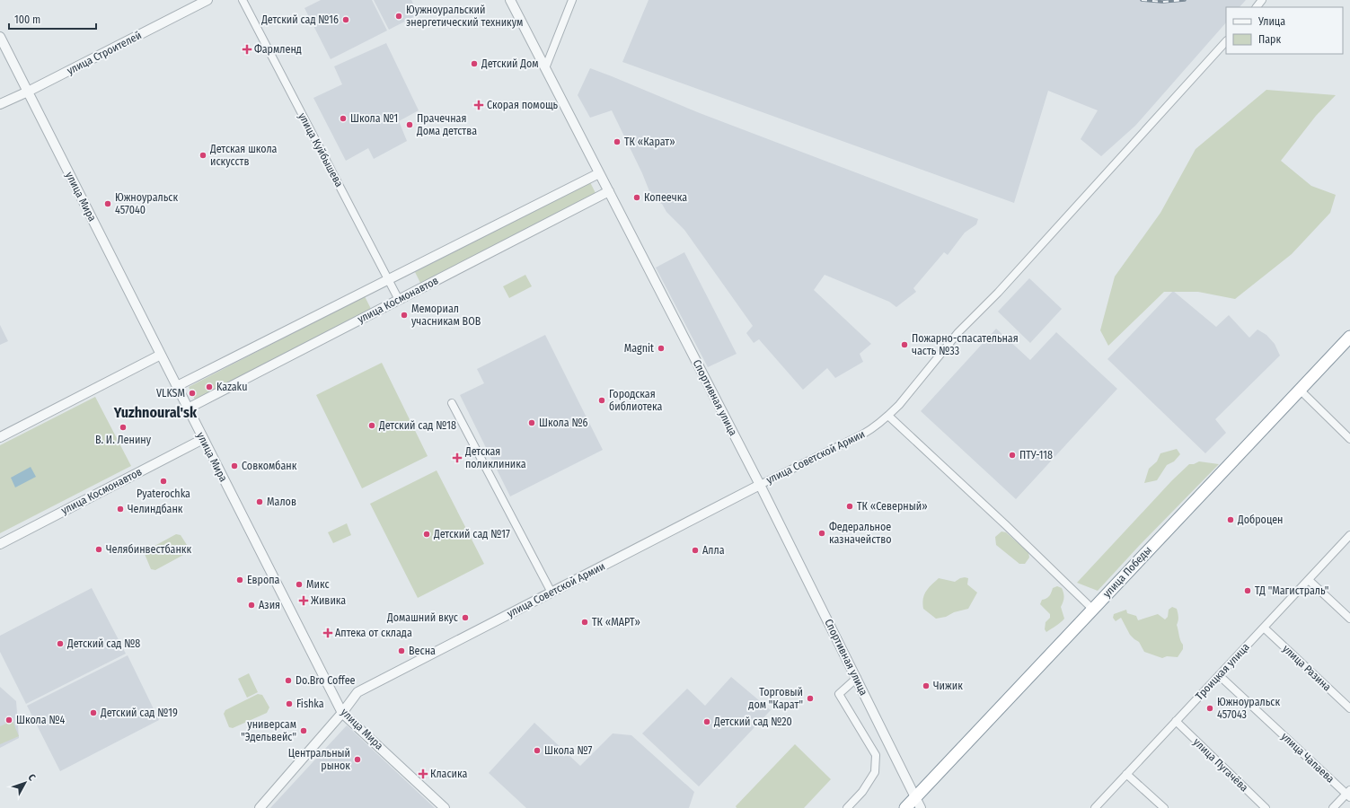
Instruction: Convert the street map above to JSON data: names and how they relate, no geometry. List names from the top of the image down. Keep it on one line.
{"streets":{"highway":["улица Победы"],"street":["улица Строителей","улица Куйбышева","улица Мира","улица Космонавтов","Спортивная улица","улица Советской Армии","улица Разина","Троицкая улица","улица Чапаева","улица Пугачёва"]},"crossings":[["улица Строителей","улица Мира"],["улица Куйбышева","улица Космонавтов"],["улица Мира","улица Космонавтов"],["улица Мира","улица Советской Армии"],["улица Космонавтов","Спортивная улица"],["Спортивная улица","улица Советской Армии"],["Спортивная улица","улица Победы"],["улица Разина","Троицкая улица"],["Троицкая улица","улица Чапаева"],["Троицкая улица","улица Пугачёва"]],"districts":["Yuzhnoural'sk"],"places":{"other":["Юужноуральский энергетический техникум","Детский сад №16","Детский Дом","Школа №1","Прачечная Дома детства","ТК «Карат»","Детская школа искусств","Копеечка","Южноуральск 457040","Мемориал учасникам ВОВ","Пожарно-спасательная часть №33","Magnit","Kazaku","VLKSM","Городская библиотека","Школа №6","Детский сад №18","В. И. Ленину","ПТУ-118","Совкомбанк","Pyaterochka","Малов","ТК «Северный»","Челиндбанк","Доброцен","Федеральное казначейство","Детский сад №17","Челябинвестбанкк","Алла","Европа","Микс","ТД \"Магистраль\"","Азия","Домашний вкус","ТК «МАРТ»","Детский сад №8","Весна","Do.Bro Coffee","Чижик","Торговый дом \"Карат\"","Fishka","Южноуральск 457043","Детский сад №19","Школа №4","Детский сад №20","универсам \"Эдельвейс\"","Школа №7","Центральный рынок"],"health":["Фармленд","Скорая помощь","Детская поликлиника","Живика","Аптека от склада","Класика"]},"legend":["Улица","Парк"],"scale_bar":"100 m","north":"top right"}
